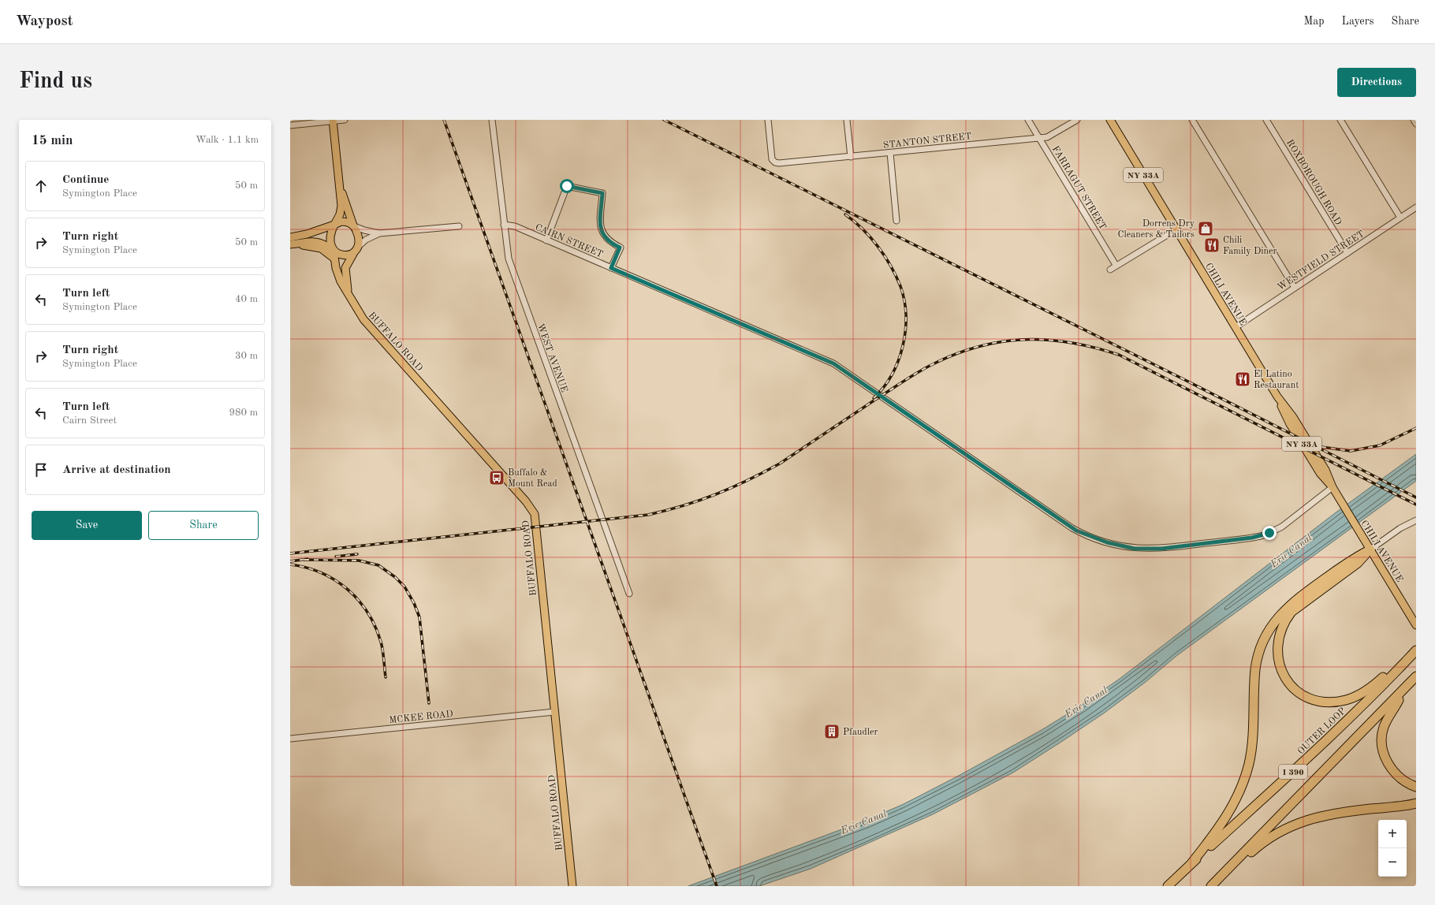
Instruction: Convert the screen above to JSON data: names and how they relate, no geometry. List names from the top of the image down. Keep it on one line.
{"streets":{"highway":["OUTER LOOP","I 390"],"main road":["NY 33A","CHILI AVENUE","BUFFALO ROAD"],"street":["STANTON STREET","ROXBOROUGH ROAD","FARRAGUT STREET","CAIRN STREET","WESTFIELD STREET","WEST AVENUE","MCKEE ROAD"]},"crossings":[["STANTON STREET","FARRAGUT STREET"],["ROXBOROUGH ROAD","WESTFIELD STREET"],["CAIRN STREET","CHILI AVENUE"],["CAIRN STREET","WEST AVENUE"],["WESTFIELD STREET","CHILI AVENUE"],["BUFFALO ROAD","MCKEE ROAD"]],"water":["Erie Canal"],"places":{"shop":["Dorrens Dry Cleaners & Tailors"],"restaurant":["Chili Family Diner","El Latino Restaurant"],"bus stop":["Buffalo & Mount Read"],"building":["Pfaudler"]},"page":{"header":"Waypost","nav":["Map","Layers","Share"],"buttons":["Directions",["Save","Share"]],"title":"Find us","heading":["15 min","Walk · 1.1 km"],"list":[["Continue","Symington Place","50 m"],["Turn right","Symington Place","50 m"],["Turn left","Symington Place","40 m"],["Turn right","Symington Place","30 m"],["Turn left","Cairn Street","980 m"],"Arrive at destination"],"map_buttons":["+","−"]}}
